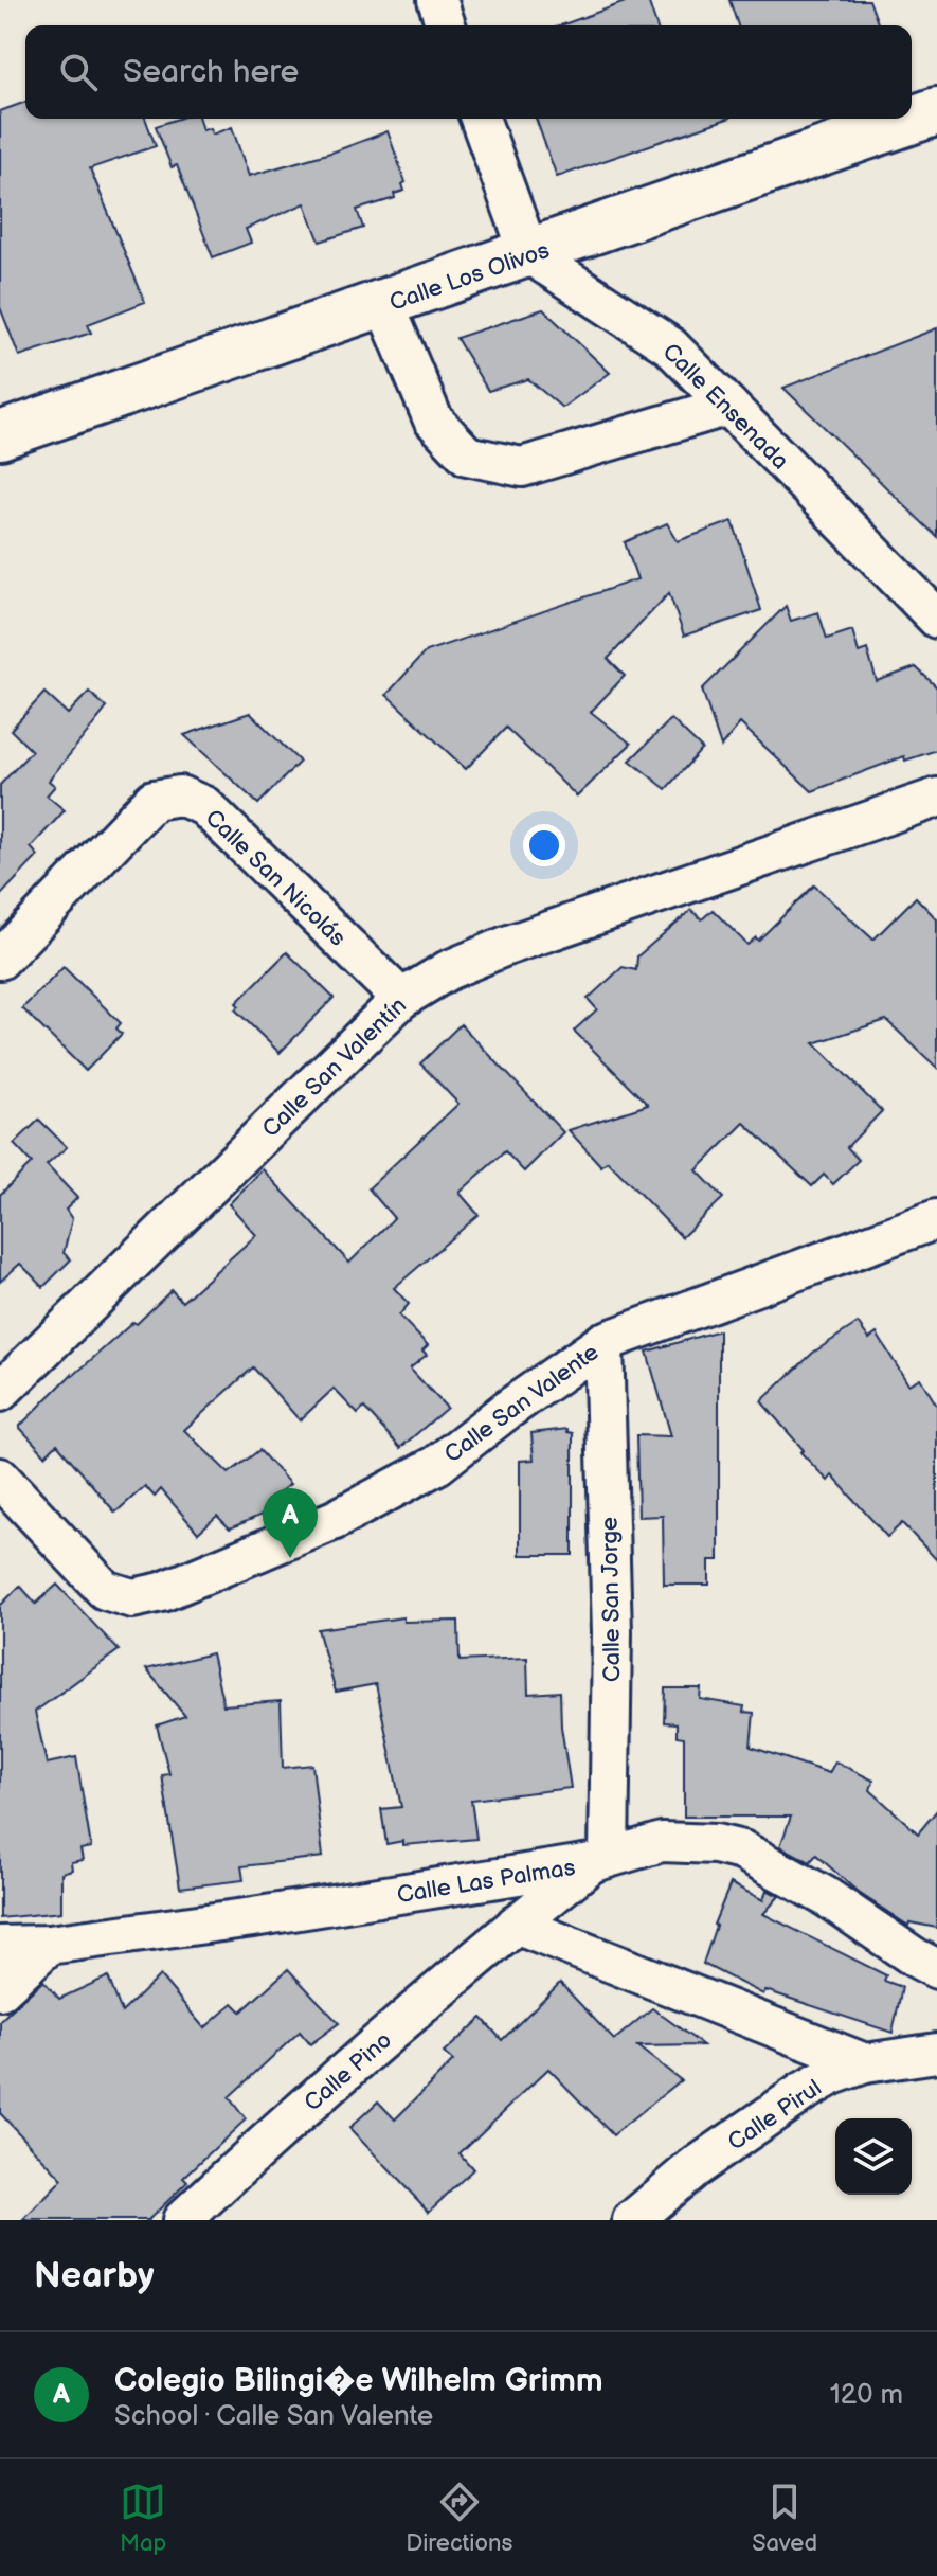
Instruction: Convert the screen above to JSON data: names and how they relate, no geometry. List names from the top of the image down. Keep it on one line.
{"streets":{"main road":["Calle Los Olivos"],"street":["Calle Ensenada","Calle San Nicolás","Calle San Valentín","Calle San Valente","Calle San Jorge","Calle Las Palmas","Calle Pino","Calle Pirul"]},"crossings":[["Calle Los Olivos","Calle Ensenada"],["Calle San Nicolás","Calle San Valentín"],["Calle San Valente","Calle San Jorge"],["Calle San Jorge","Calle Las Palmas"],["Calle San Jorge","Calle Pino"],["Calle Las Palmas","Calle Pino"]],"page":{"search":"Search here","pins":"A","heading":"Nearby","list":[{"mark":"A","name":"Colegio Bilingi�e Wilhelm Grimm","note":"School · Calle San Valente","value":"120 m"}],"nav":["Map","Directions","Saved"]}}
